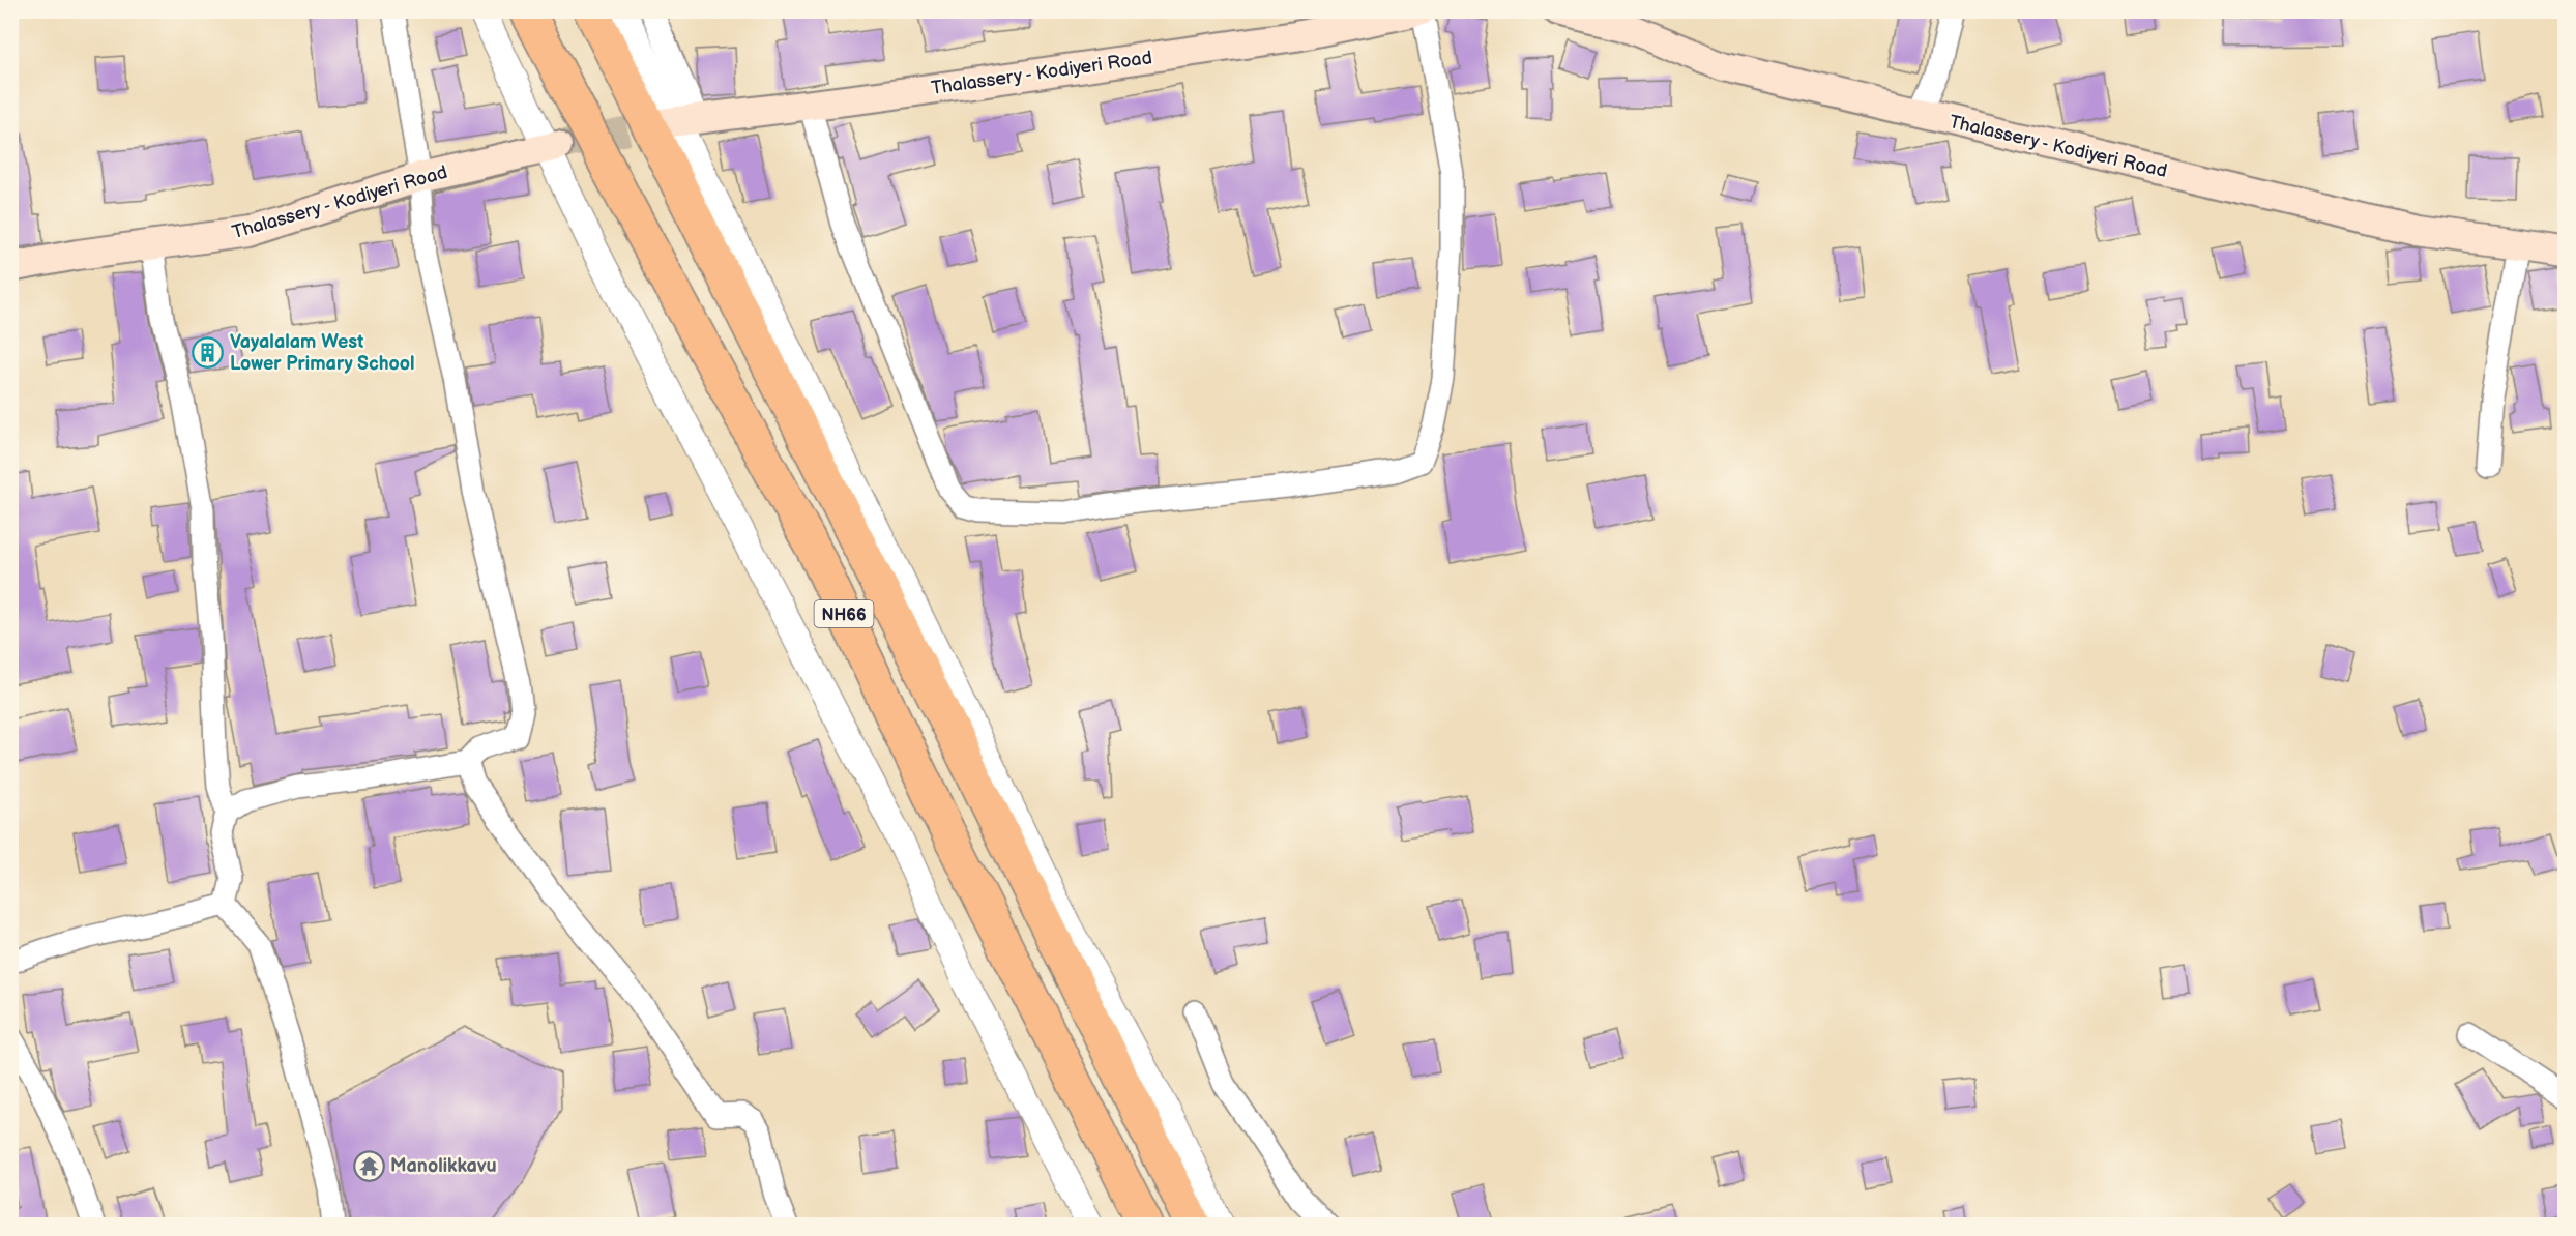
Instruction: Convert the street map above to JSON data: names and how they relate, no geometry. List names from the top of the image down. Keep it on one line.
{"streets":{"highway":["NH66"],"main road":["Thalassery - Kodiyeri Road"]},"places":{"building":["Vayalalam West Lower Primary School"],"temple":["Manolikkavu"]}}
